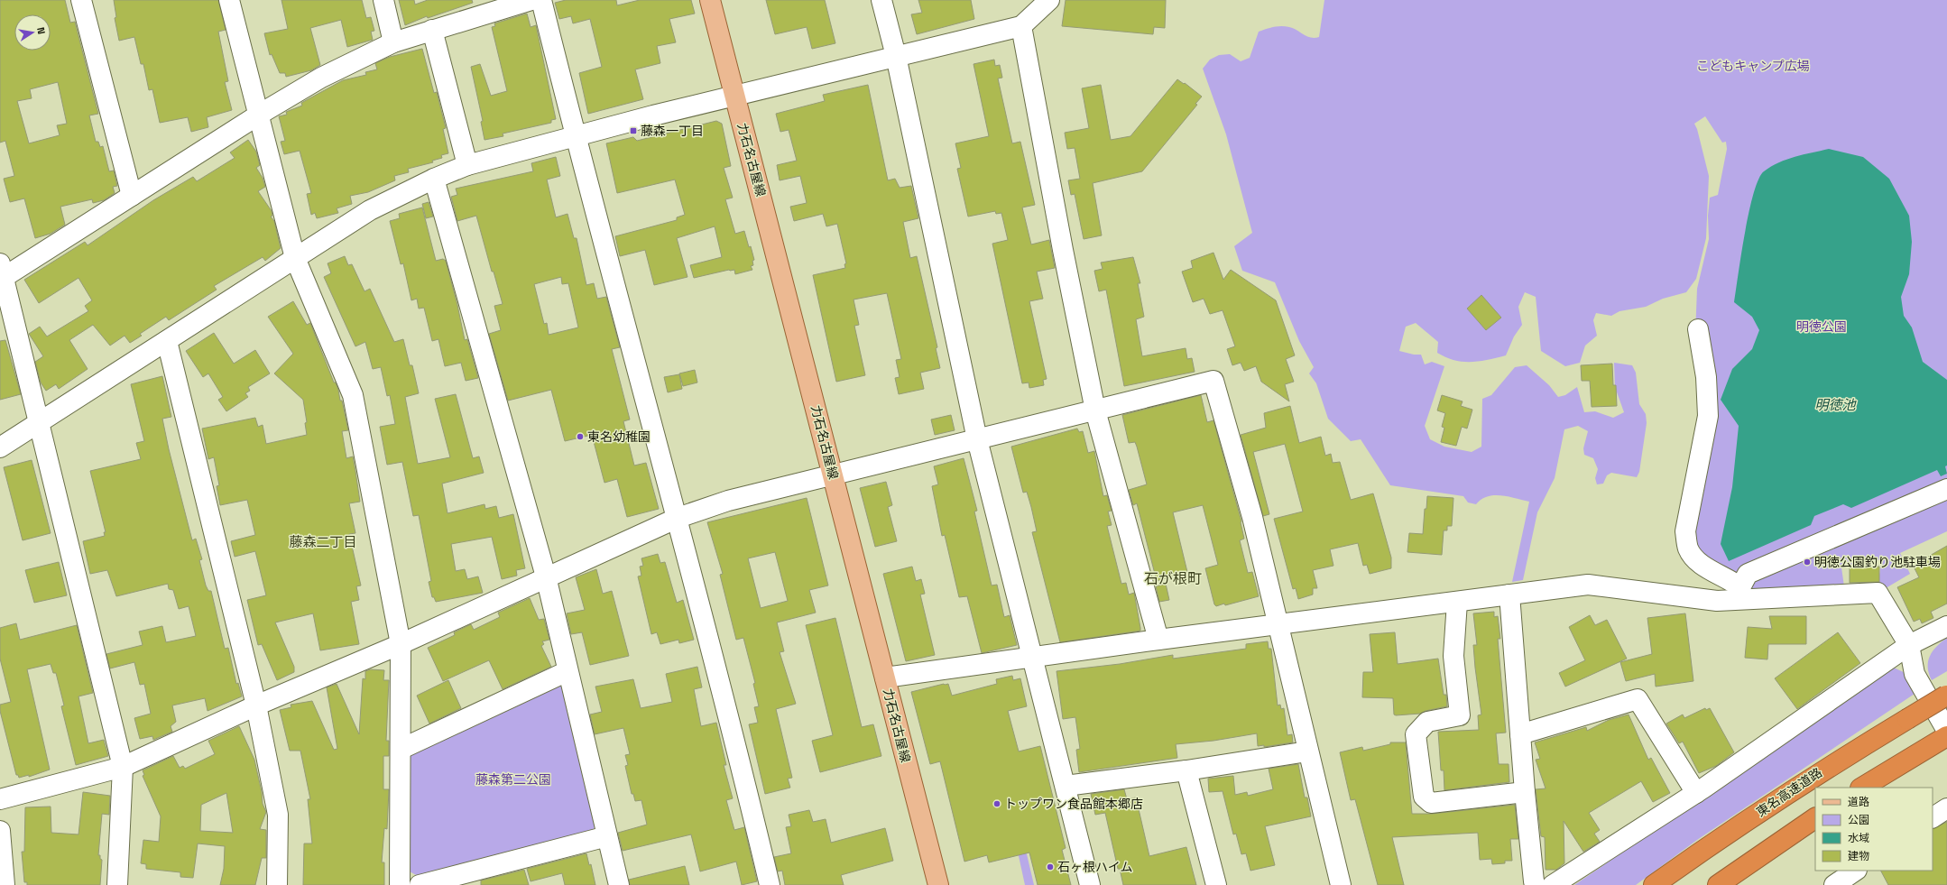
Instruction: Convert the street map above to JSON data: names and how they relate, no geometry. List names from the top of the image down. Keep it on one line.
{"streets":{"highway":["東名高速道路"],"main road":["力石名古屋線"]},"districts":["藤森二丁目","石が根町"],"water":["明徳池"],"parks":["こどもキャンプ広場","明徳公園","藤森第二公園"],"places":{"transit":["藤森一丁目"],"other":["東名幼稚園","明徳公園釣り池駐車場","トップワン食品館本郷店","石ヶ根ハイム"]},"legend":["道路","公園","水域","建物"],"north":"right"}
